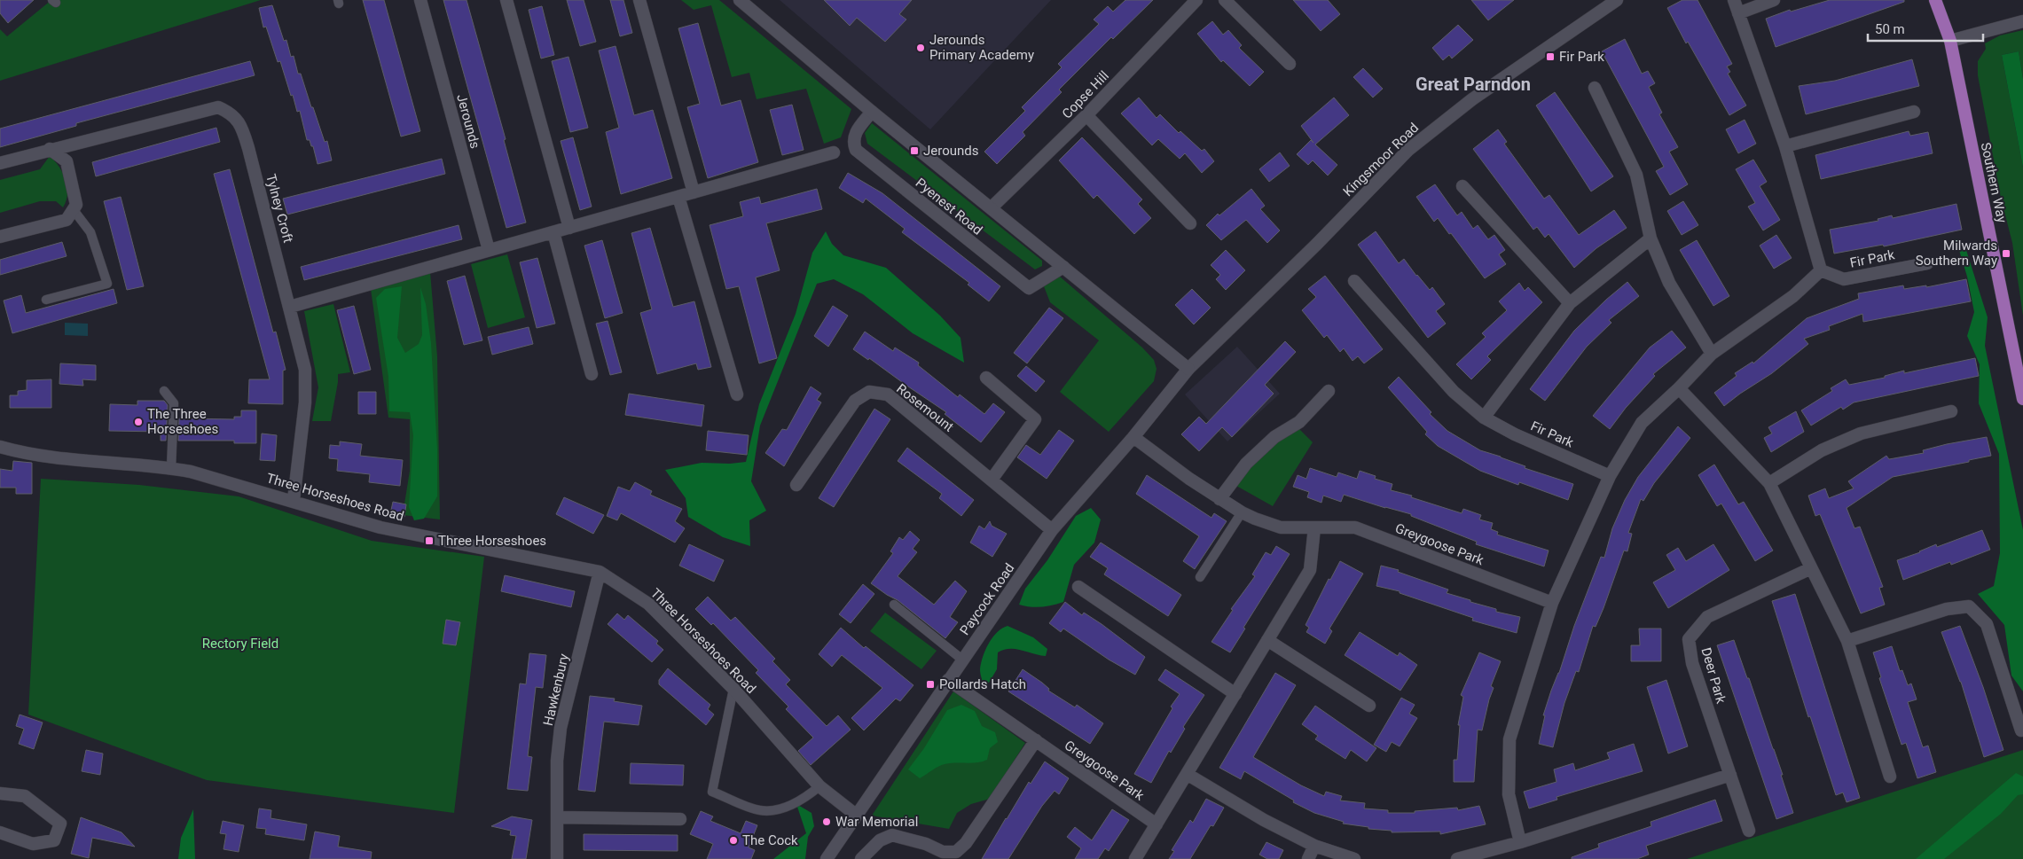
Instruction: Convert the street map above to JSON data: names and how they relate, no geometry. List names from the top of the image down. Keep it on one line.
{"streets":{"main road":["Southern Way"],"street":["Copse Hill","Jerounds","Kingsmoor Road","Pyenest Road","Tylney Croft","Fir Park","Rosemount","Three Horseshoes Road","Greygoose Park","Paycock Road","Deer Park","Hawkenbury"]},"crossings":[["Copse Hill","Pyenest Road"],["Kingsmoor Road","Pyenest Road"],["Kingsmoor Road","Paycock Road"],["Pyenest Road","Paycock Road"],["Tylney Croft","Three Horseshoes Road"],["Rosemount","Paycock Road"],["Three Horseshoes Road","Paycock Road"],["Three Horseshoes Road","Hawkenbury"],["Greygoose Park","Paycock Road"]],"districts":["Great Parndon"],"parks":["Rectory Field"],"places":{"other":["Jerounds Primary Academy","The Three Horseshoes","War Memorial","The Cock"],"transit":["Fir Park","Jerounds","Milwards Southern Way","Three Horseshoes","Pollards Hatch"]},"scale_bar":"50 m"}
